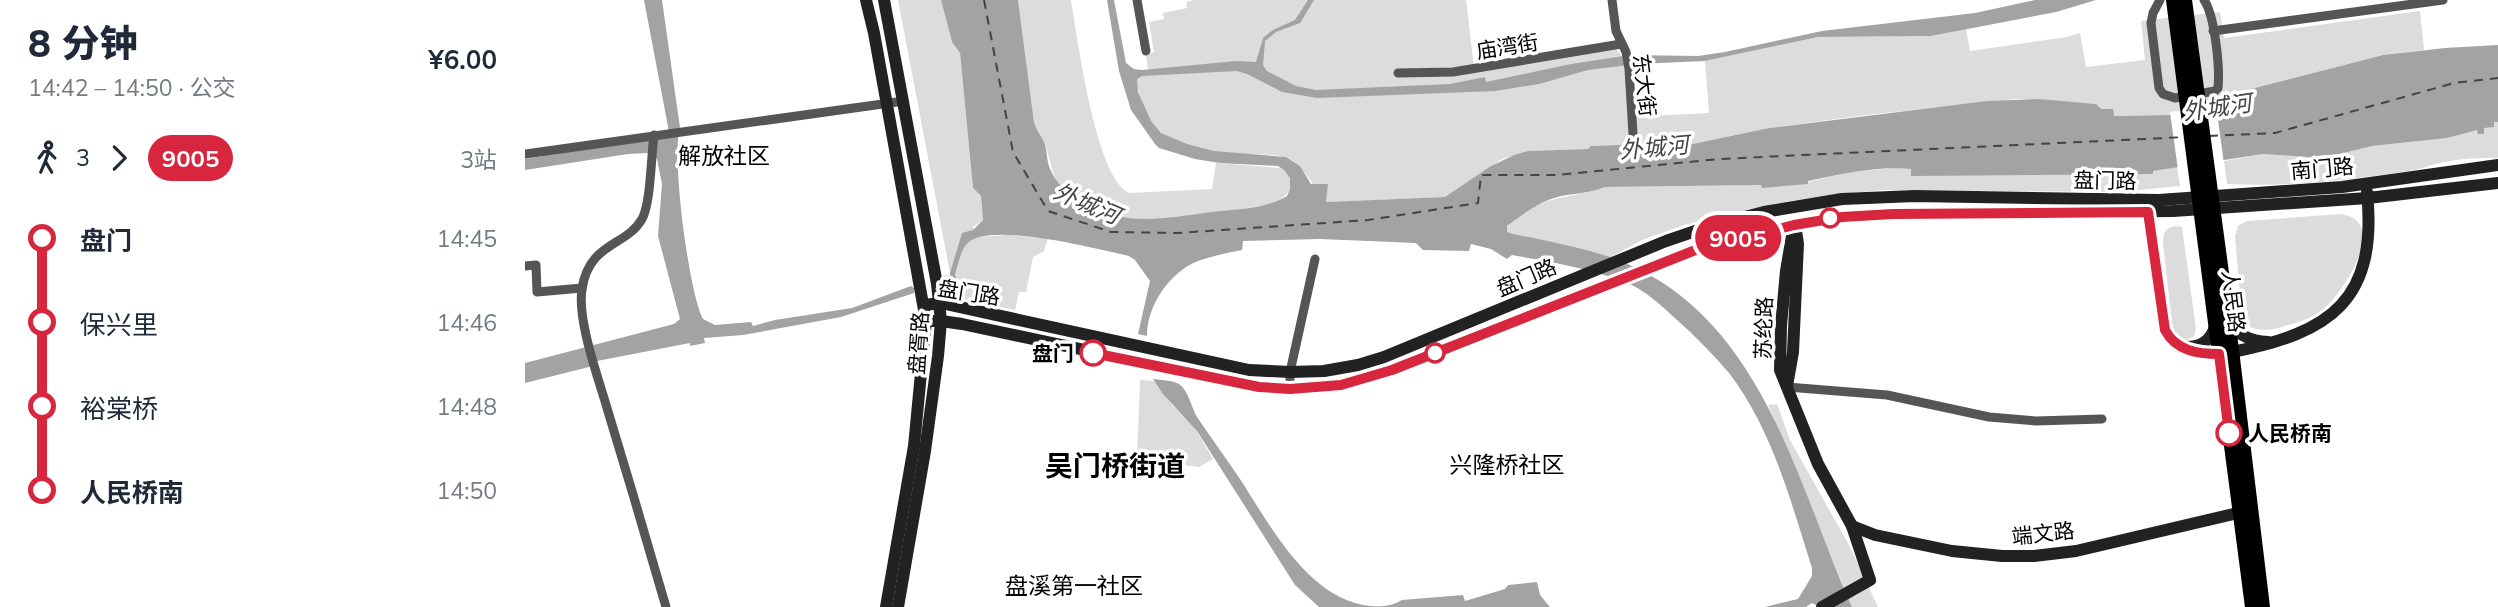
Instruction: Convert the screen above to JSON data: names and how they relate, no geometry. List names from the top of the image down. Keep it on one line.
{"streets":{"main road":["南门路","盘门路","人民路","苏纶路","盘胥路","端文路"],"street":["庙湾街","东大街"]},"crossings":[["庙湾街","东大街"],["南门路","盘门路"],["盘门路","苏纶路"],["盘门路","盘胥路"],["人民路","端文路"],["苏纶路","端文路"]],"districts":["解放社区","兴隆桥社区","吴门桥街道","盘溪第一社区"],"water":["外城河"],"places":["盘门","人民桥南"],"lines":["bus line 9005"],"page":{"heading":["8 分钟","14:42 – 14:50 · 公交","¥6.00"],"on_map":"9005","legs":["3","9005","3站"],"list":[{"name":"盘门","value":"14:45"},{"name":"保兴里","value":"14:46"},{"name":"裕棠桥","value":"14:48"},{"name":"人民桥南","value":"14:50"}]}}
